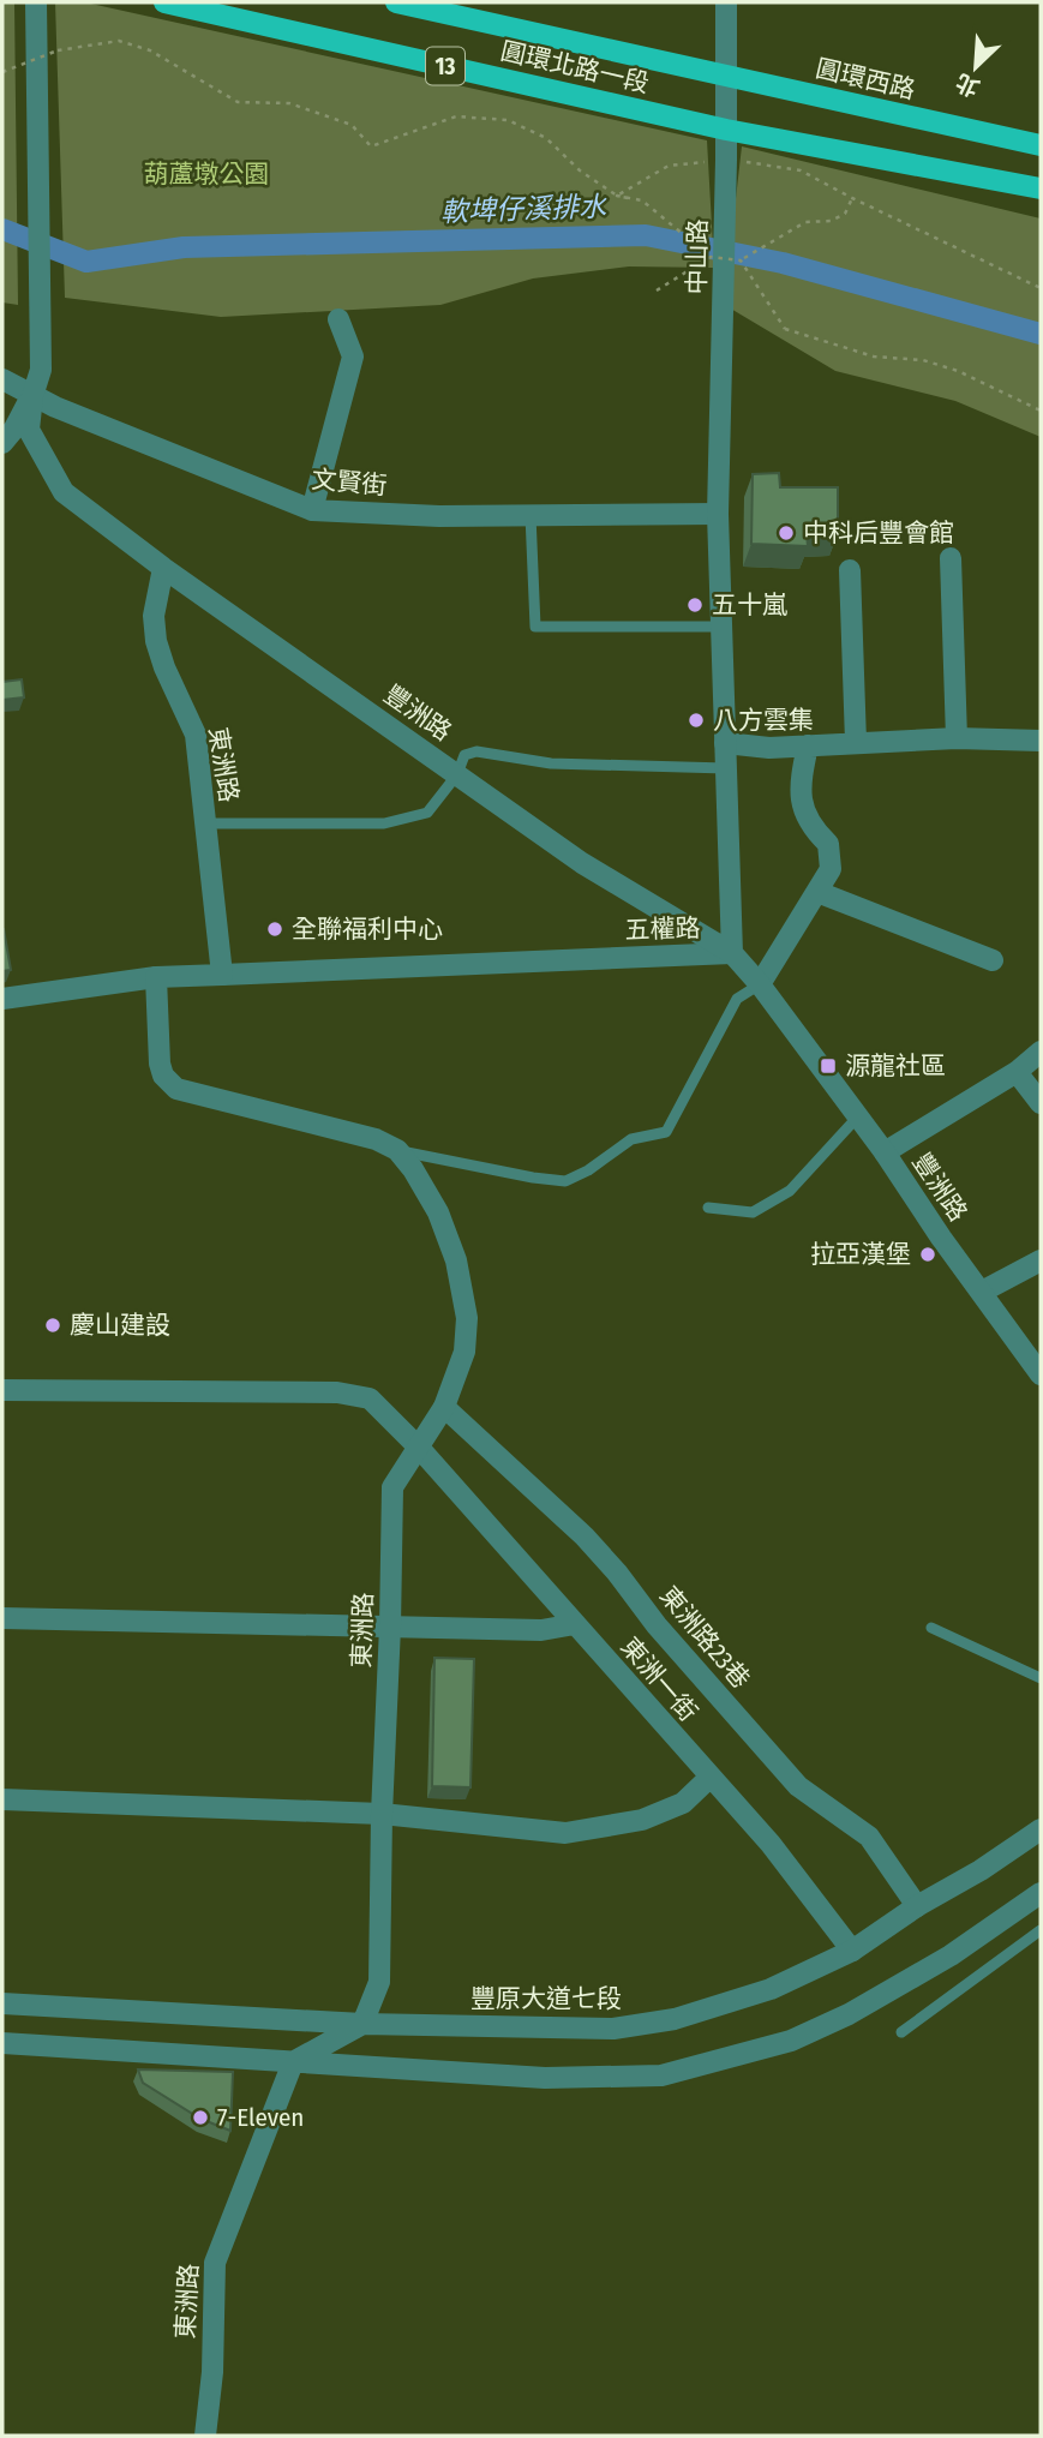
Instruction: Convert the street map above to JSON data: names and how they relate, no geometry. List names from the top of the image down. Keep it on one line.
{"streets":{"main road":["13","圓環北路一段","圓環西路"],"street":["中山路","文賢街","豐洲路","東洲路","五權路","東洲路23巷","東洲一街","豐原大道七段"]},"crossings":[["13","圓環北路一段"],["13","中山路"],["圓環北路一段","圓環西路"],["圓環北路一段","中山路"],["圓環西路","中山路"],["中山路","文賢街"],["中山路","五權路"],["文賢街","豐洲路"],["文賢街","五權路"],["豐洲路","東洲路"],["豐洲路","五權路"],["東洲路","五權路"],["東洲路","東洲路23巷"],["東洲路","東洲一街"],["東洲路","豐原大道七段"],["東洲路23巷","豐原大道七段"],["東洲一街","豐原大道七段"]],"water":["軟埤仔溪排水"],"parks":["葫蘆墩公園"],"places":{"other":["中科后豐會館","五十嵐","八方雲集","全聯福利中心","拉亞漢堡","慶山建設","7-Eleven"],"transit":["源龍社區"]},"north":"bottom left"}
